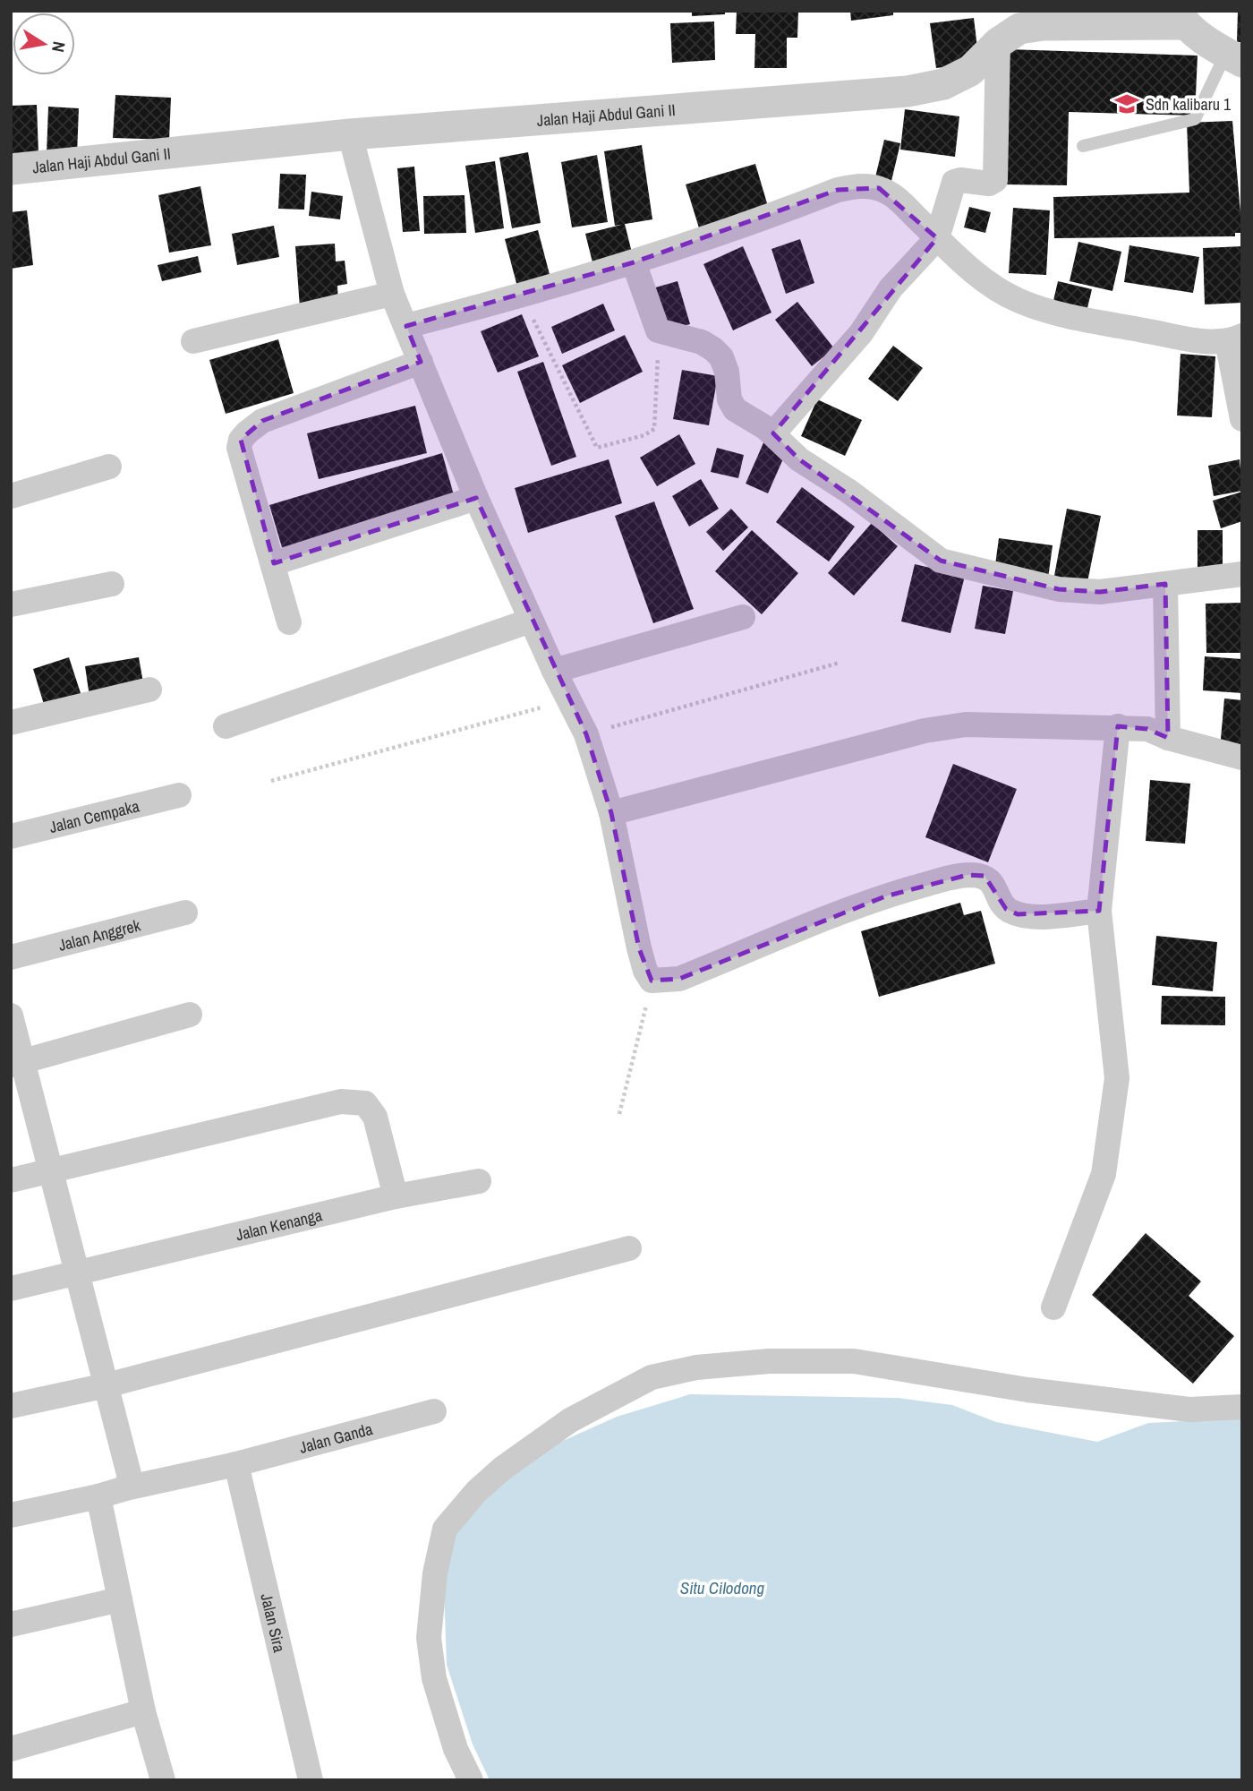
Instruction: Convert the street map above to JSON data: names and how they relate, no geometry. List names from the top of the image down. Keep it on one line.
{"streets":{"street":["Jalan Haji Abdul Gani II","Jalan Cempaka","Jalan Anggrek","Jalan Kenanga","Jalan Ganda","Jalan Sira"]},"crossings":[["Jalan Ganda","Jalan Sira"]],"water":["Situ Cilodong"],"places":{"school or university":["Sdn kalibaru 1"]},"north":"right"}
